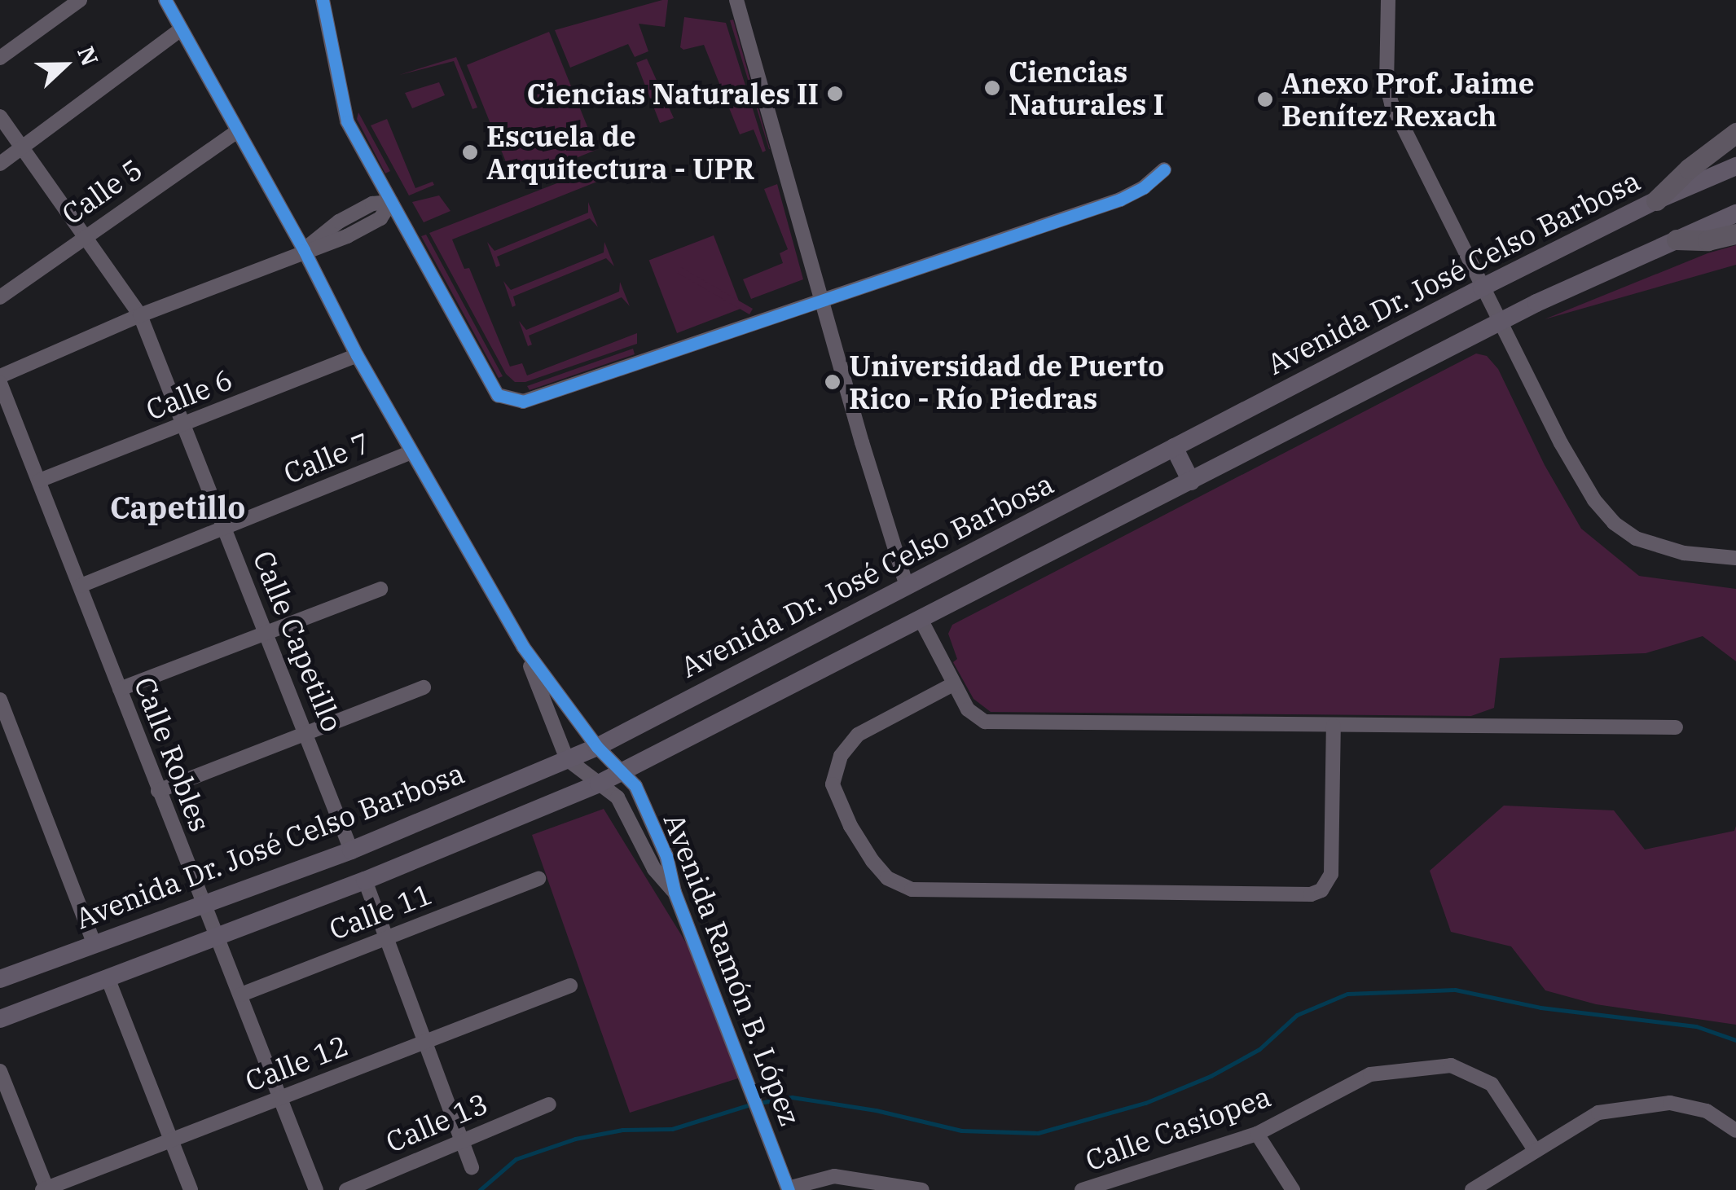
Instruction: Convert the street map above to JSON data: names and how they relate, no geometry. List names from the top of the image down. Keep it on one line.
{"streets":{"main road":["Avenida Dr. José Celso Barbosa"],"street":["Calle 5","Calle 6","Calle 7","Calle Capetillo","Calle Robles","Calle 11","Avenida Ramón B. López","Calle 12","Calle 13","Calle Casiopea"]},"crossings":[["Calle 5","Calle Capetillo"],["Avenida Dr. José Celso Barbosa","Calle Capetillo"],["Avenida Dr. José Celso Barbosa","Calle Robles"],["Avenida Dr. José Celso Barbosa","Avenida Ramón B. López"],["Calle 6","Calle Capetillo"],["Calle 6","Calle Robles"],["Calle 7","Calle Capetillo"],["Calle 7","Calle Robles"],["Calle Robles","Calle 11"],["Calle Robles","Calle 12"]],"districts":["Capetillo"],"places":["Ciencias Naturales I","Ciencias Naturales II","Anexo Prof. Jaime Benítez Rexach","Escuela de Arquitectura - UPR","Universidad de Puerto Rico - Río Piedras"],"north":"right"}
